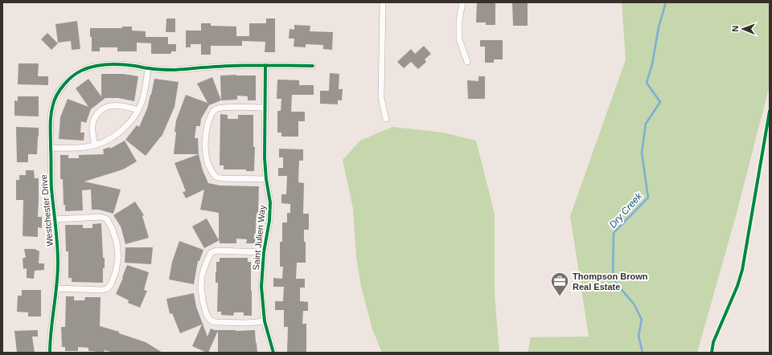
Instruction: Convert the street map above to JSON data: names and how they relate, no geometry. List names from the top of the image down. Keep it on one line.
{"streets":{"street":["Westchester Drive","Saint Julien Way"]},"crossings":[["Westchester Drive","Saint Julien Way"]],"water":["Dry Creek"],"places":{"office":["Thompson Brown Real Estate"]},"north":"left"}
